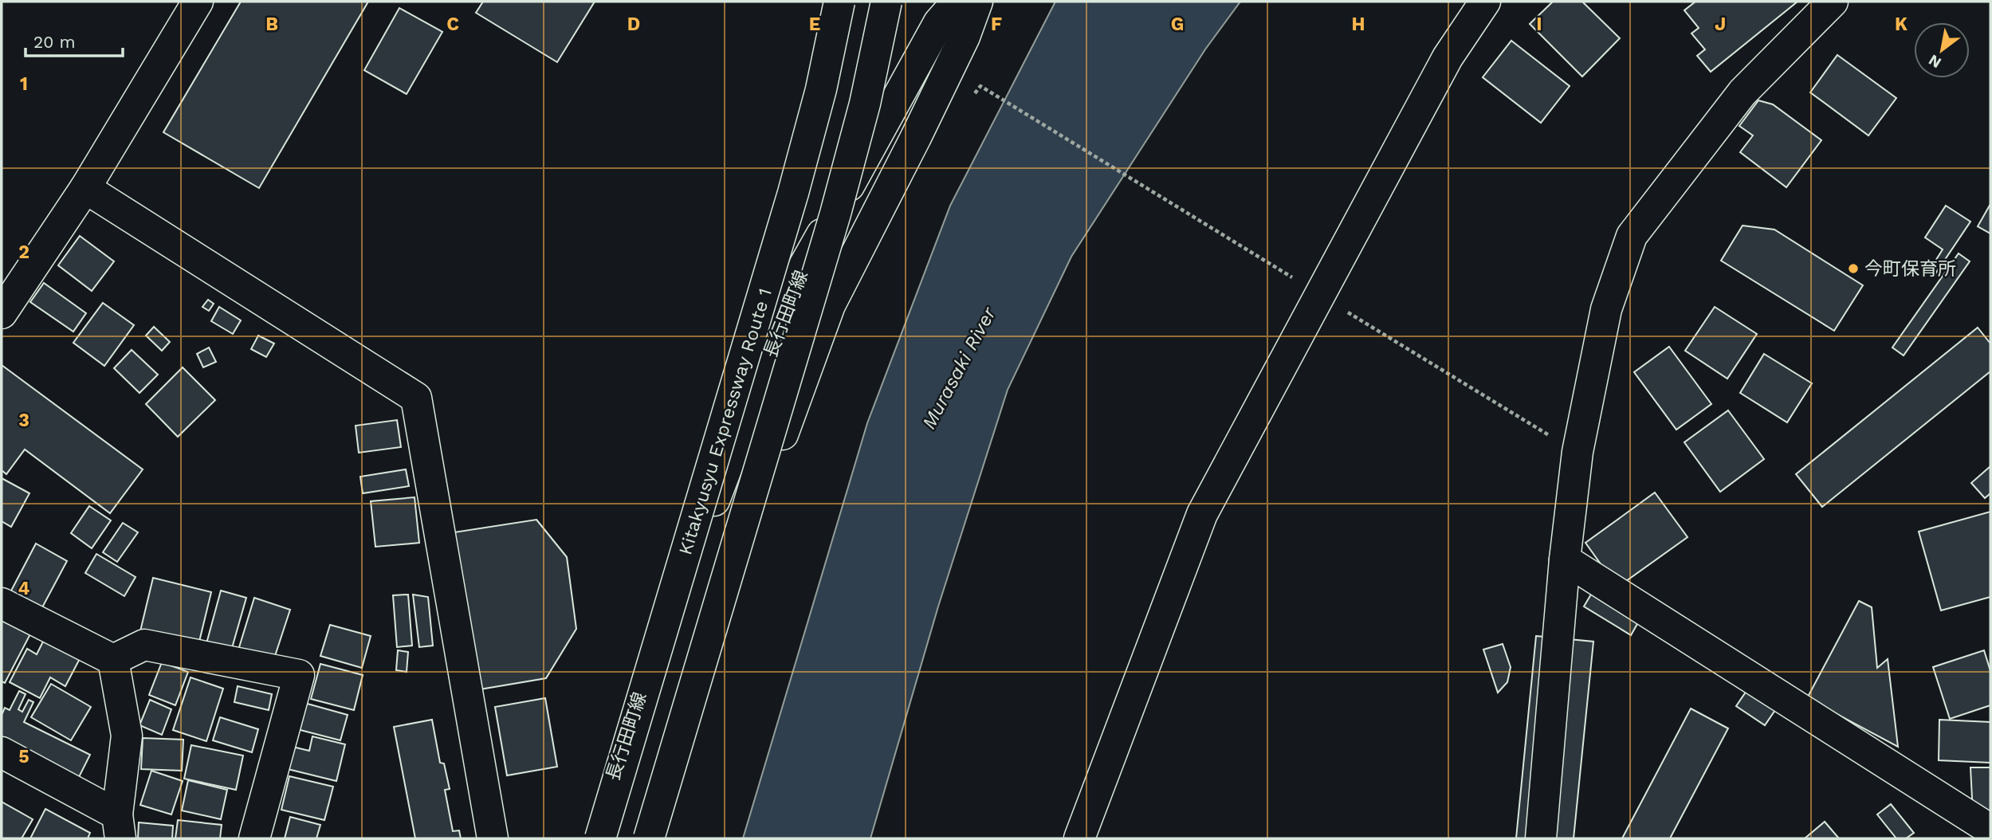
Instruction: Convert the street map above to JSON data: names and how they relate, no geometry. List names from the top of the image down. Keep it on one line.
{"streets":{"main road":["長行田町線","Kitakyusyu Expressway Route 1"]},"crossings":[["長行田町線","Kitakyusyu Expressway Route 1"]],"water":["Murasaki River"],"places":["今町保育所"],"scale_bar":"20 m","north":"bottom left","grid":{"columns":["B","C","D","E","F","G","H","I","J","K"],"rows":["1","2","3","4","5"]}}
